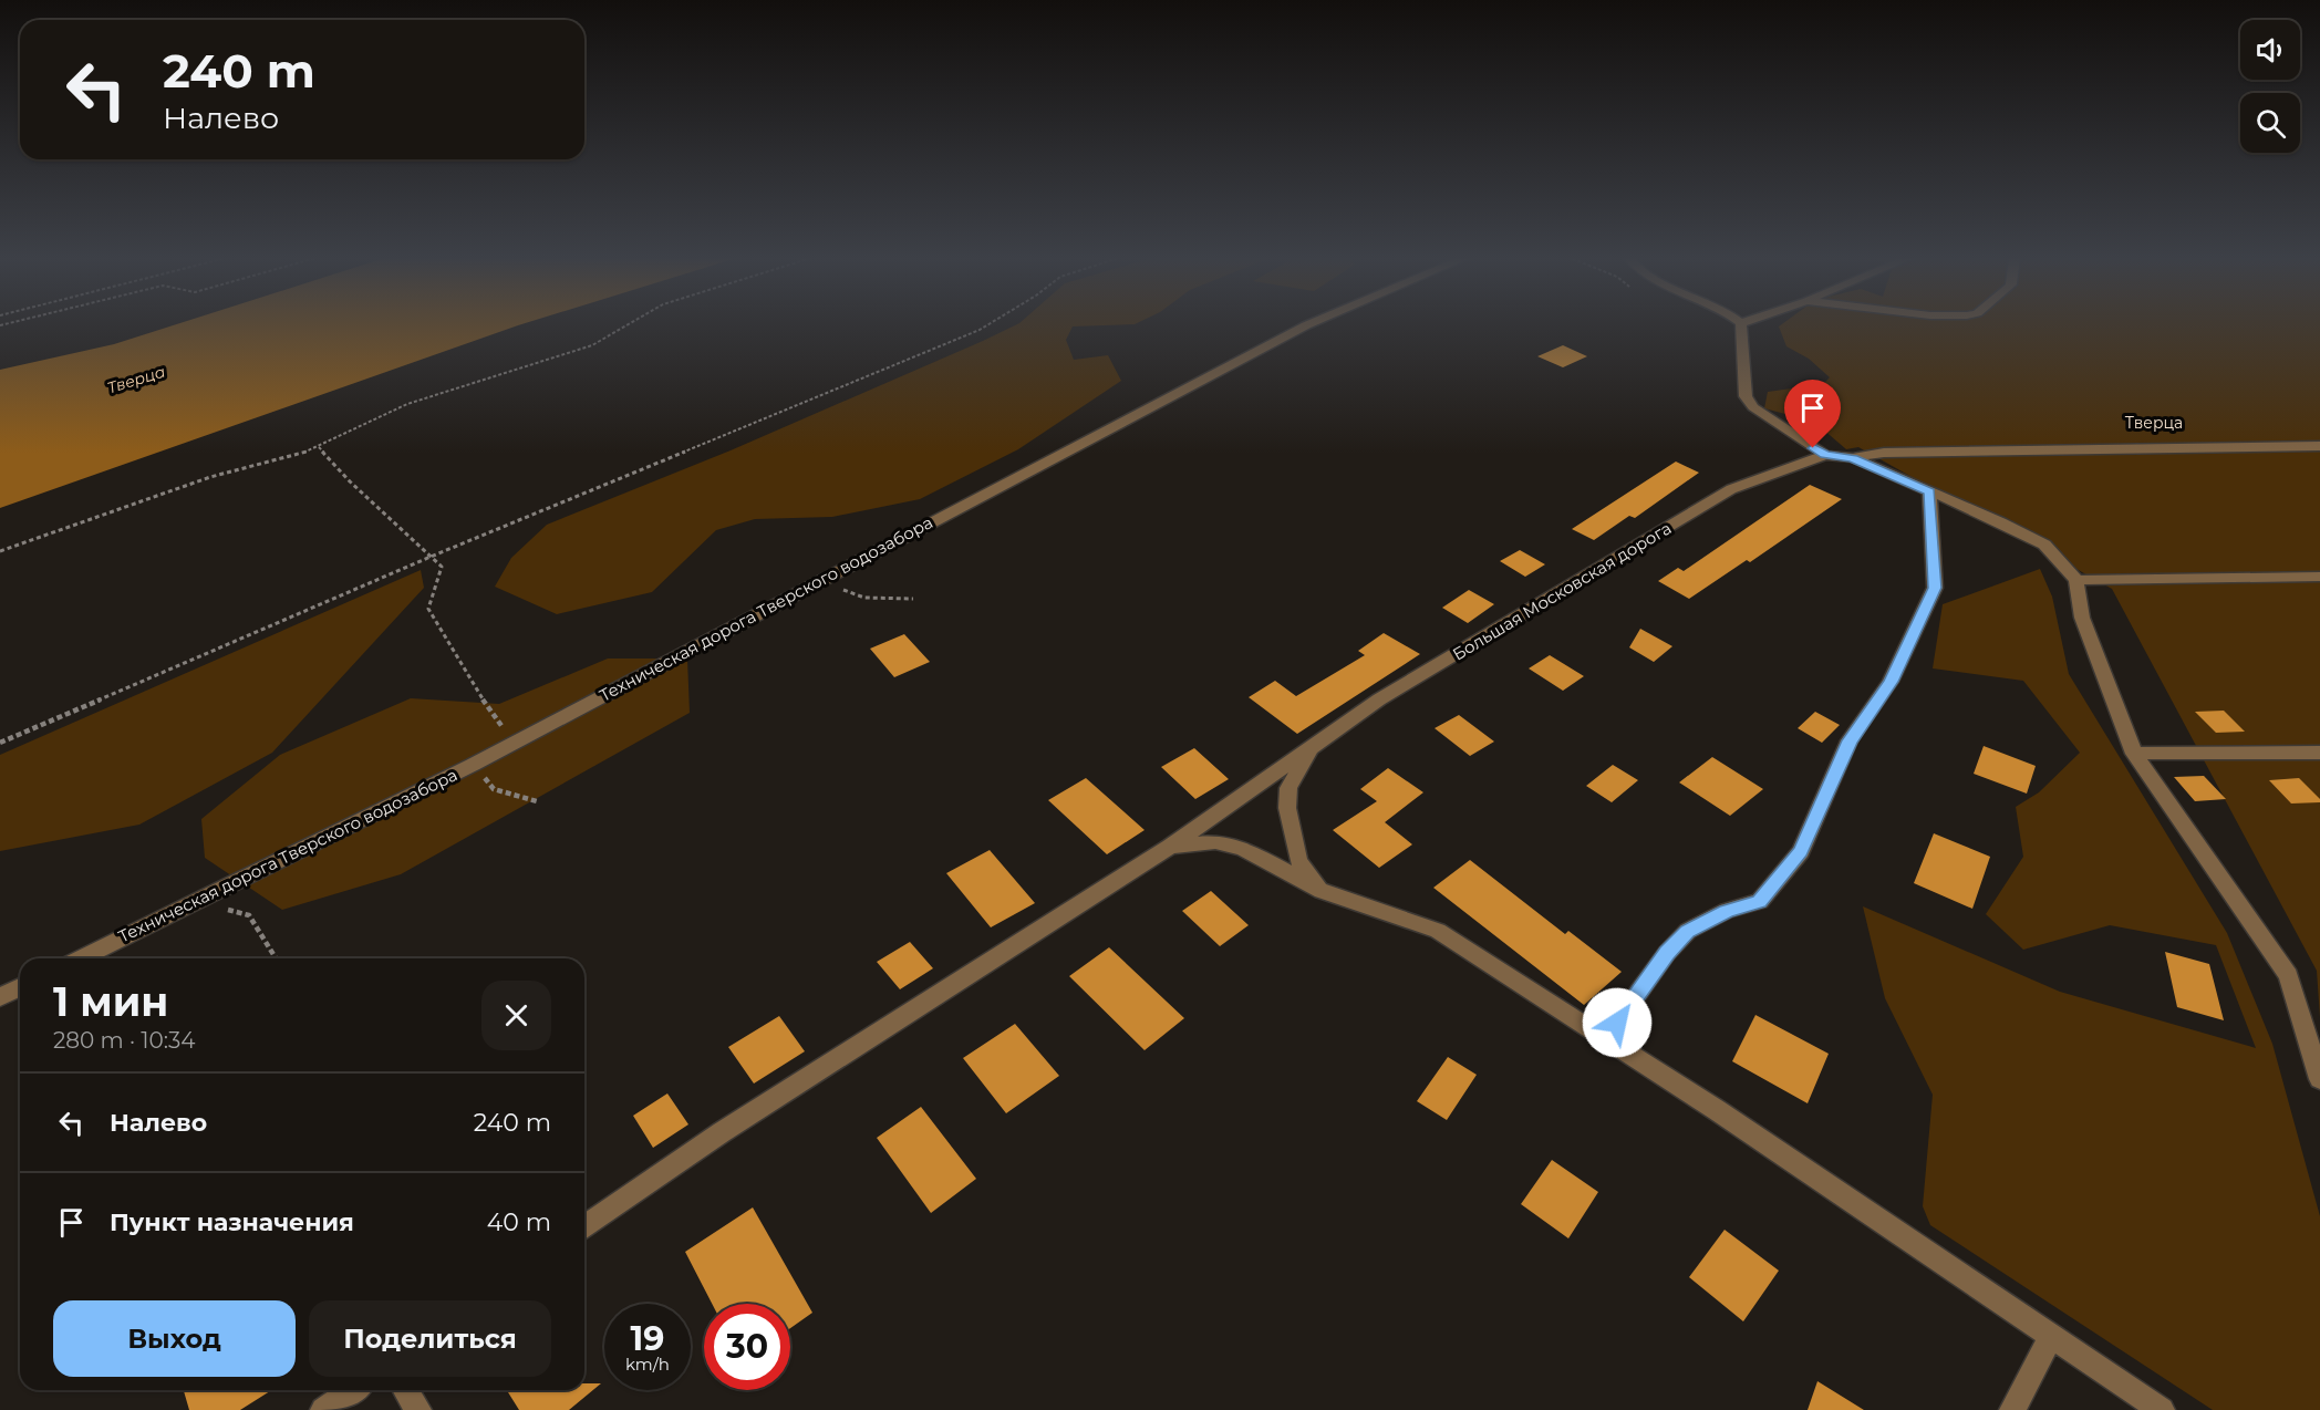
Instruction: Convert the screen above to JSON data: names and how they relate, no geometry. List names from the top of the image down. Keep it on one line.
{"streets":{"street":["Большая Московская дорога","Техническая дорога Тверского водозабора"]},"water":["Тверца"],"parks":["Тверца"],"page":{"turn":["240 m","Налево"],"heading":["1 мин","280 m · 10:34"],"list":[{"name":"Налево","value":"240 m"},{"name":"Пункт назначения","value":"40 m"}],"buttons":["Выход","Поделиться"],"speed":"19 km/h","limit":"30"}}
